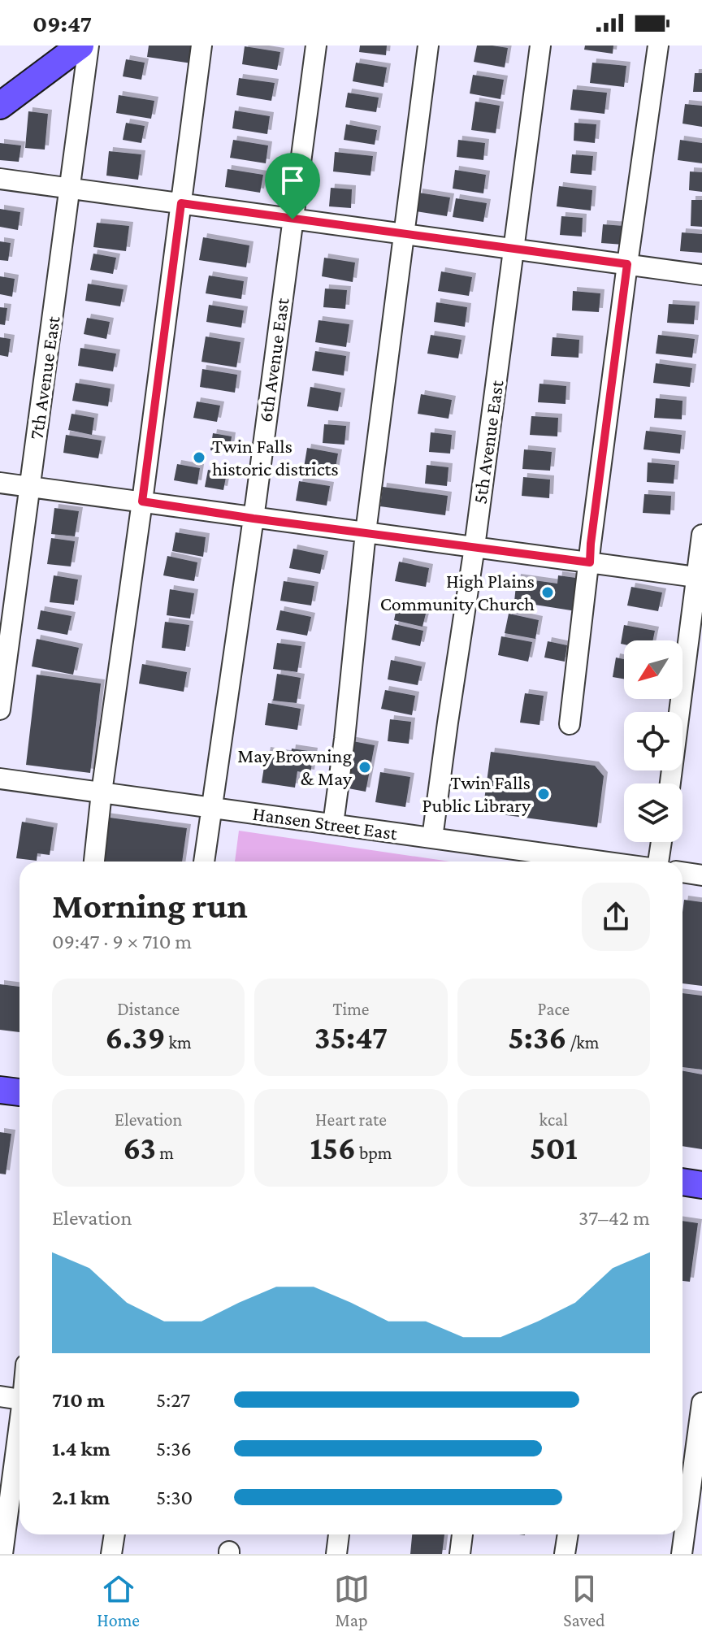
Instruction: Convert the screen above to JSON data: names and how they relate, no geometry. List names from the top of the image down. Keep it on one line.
{"streets":{"street":["6th Avenue East","7th Avenue East","5th Avenue East","Hansen Street East"]},"crossings":[["6th Avenue East","Hansen Street East"],["5th Avenue East","Hansen Street East"]],"places":["Twin Falls historic districts","High Plains Community Church","May Browning & May","Twin Falls Public Library"],"north":"bottom left","page":{"status":"09:47","heading":["Morning run","09:47 · 9 × 710 m"],"stats":[["Distance","6.39 km"],["Time","35:47"],["Pace","5:36 /km"],["Elevation","63 m"],["Heart rate","156 bpm"],["kcal","501"]],"chart":["Elevation","37–42 m"],"list":[{"name":"710 m","note":"5:27"},{"name":"1.4 km","note":"5:36"},{"name":"2.1 km","note":"5:30"}],"tabs":["Home","Map","Saved"]}}
